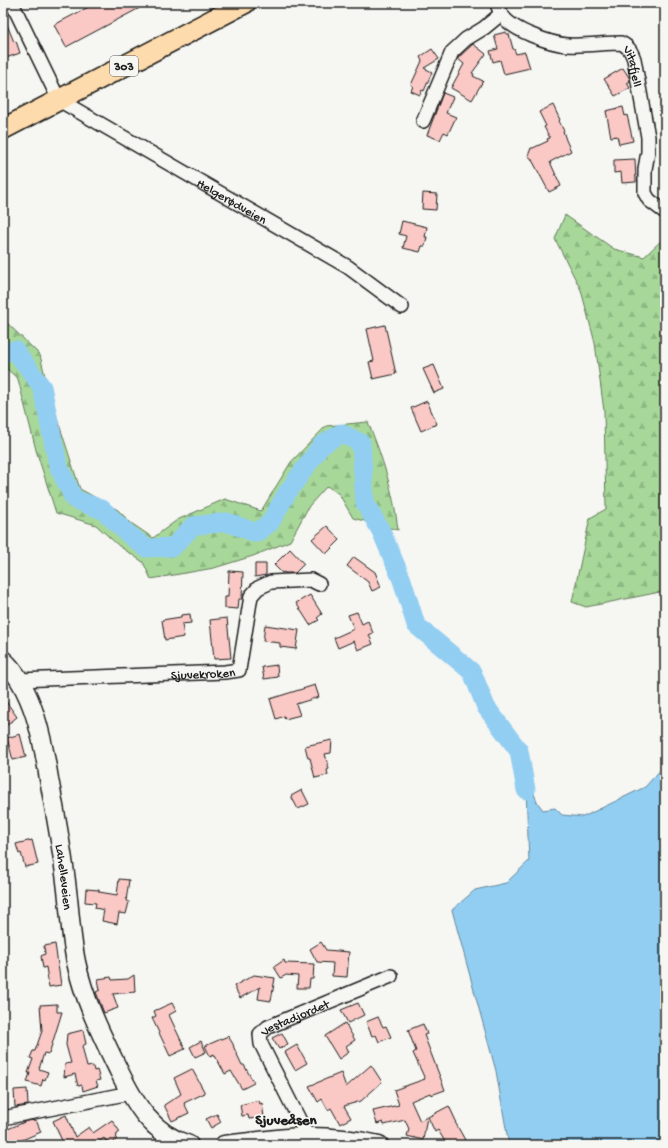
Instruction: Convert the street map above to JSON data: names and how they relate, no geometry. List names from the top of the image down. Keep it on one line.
{"streets":{"main road":["303"],"street":["Vitafjell","Helgerødveien","Sjuvekroken","Lahelleveien","Vestadjordet"]},"crossings":[["303","Helgerødveien"],["Sjuvekroken","Lahelleveien"]],"districts":["Sjuveåsen"]}
